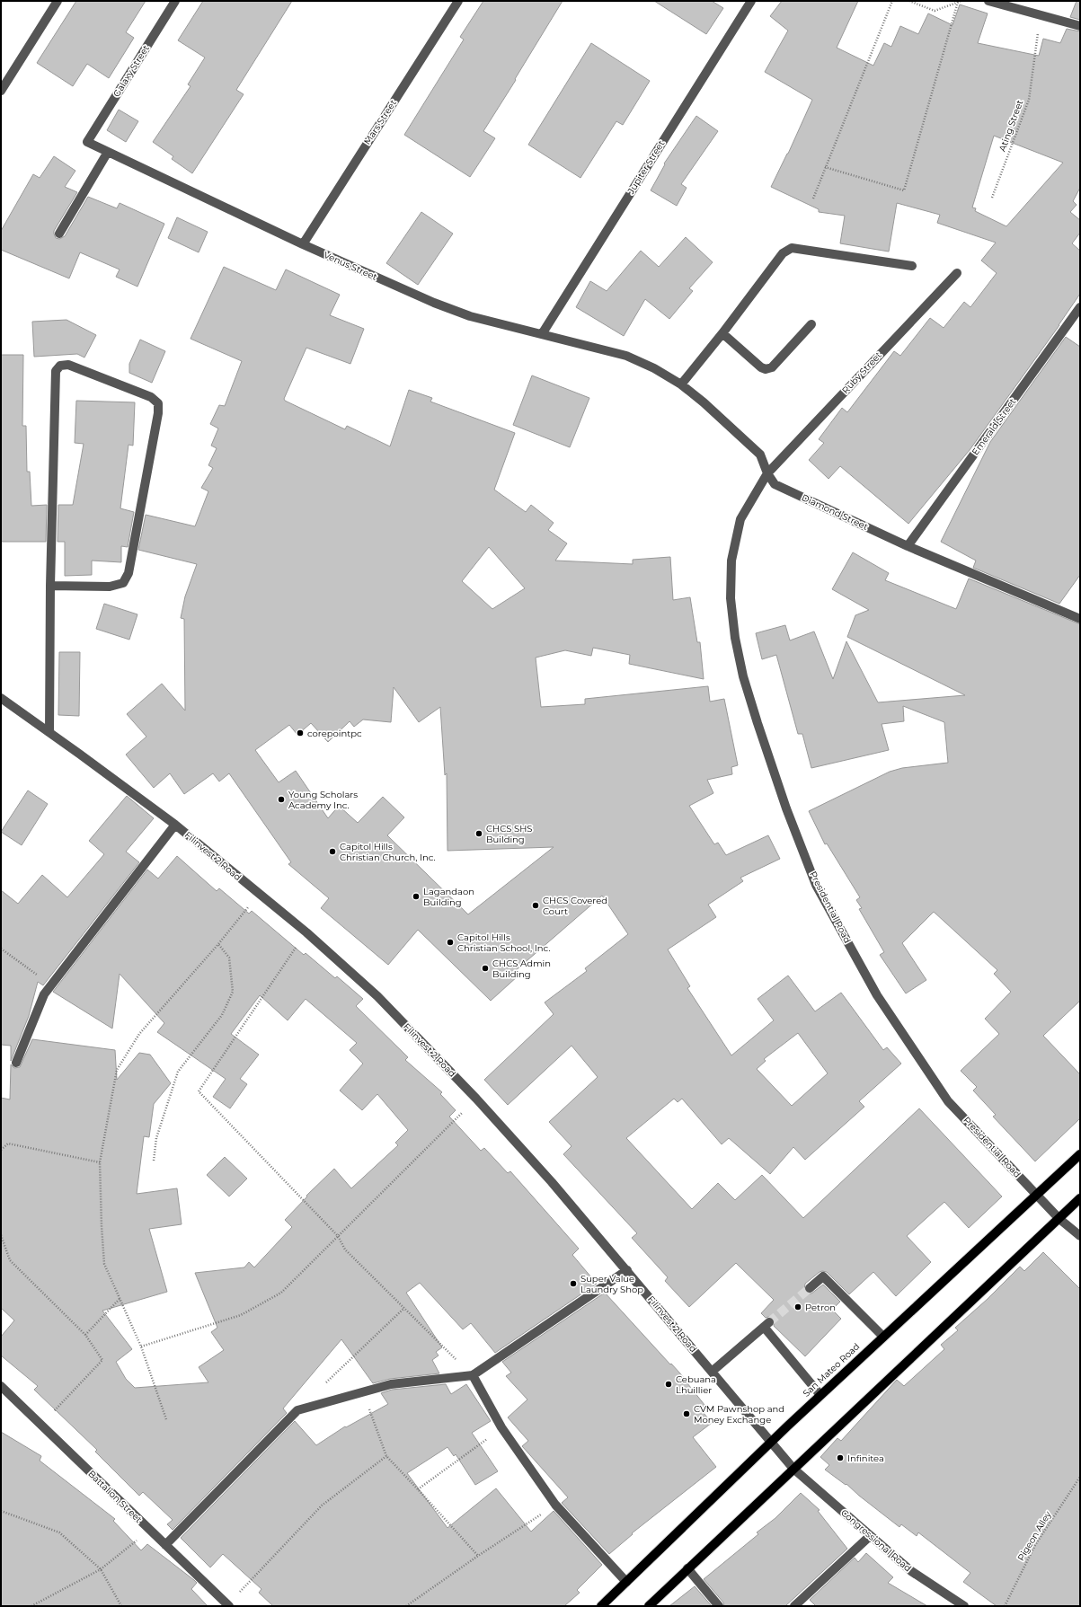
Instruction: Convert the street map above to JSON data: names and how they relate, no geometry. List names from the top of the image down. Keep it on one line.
{"streets":{"main road":["San Mateo Road"],"street":["Galaxy Street","Mars Street","Jupiter Street","Venus Street","Ruby Street","Emerald Street","Diamond Street","Filinvest 2 Road","Presidential Road","Battalion Street","Congressional Road"],"path":["Ating Street","Pigeon Alley"]},"crossings":[["Galaxy Street","Venus Street"],["Mars Street","Venus Street"],["Jupiter Street","Venus Street"],["Venus Street","Diamond Street"],["Ruby Street","Diamond Street"],["Ruby Street","Presidential Road"],["Emerald Street","Diamond Street"],["Diamond Street","Presidential Road"],["Filinvest 2 Road","San Mateo Road"],["Filinvest 2 Road","Congressional Road"],["Presidential Road","San Mateo Road"]],"places":["corepointpc","Young Scholars Academy Inc.","CHCS SHS Building","Capitol Hills Christian Church, Inc.","Lagandaon Building","CHCS Covered Court","Capitol Hills Christian School, Inc.","CHCS Admin Building","Super Value Laundry Shop","Petron","Cebuana Lhuillier","CVM Pawnshop and Money Exchange","Infinitea"]}
